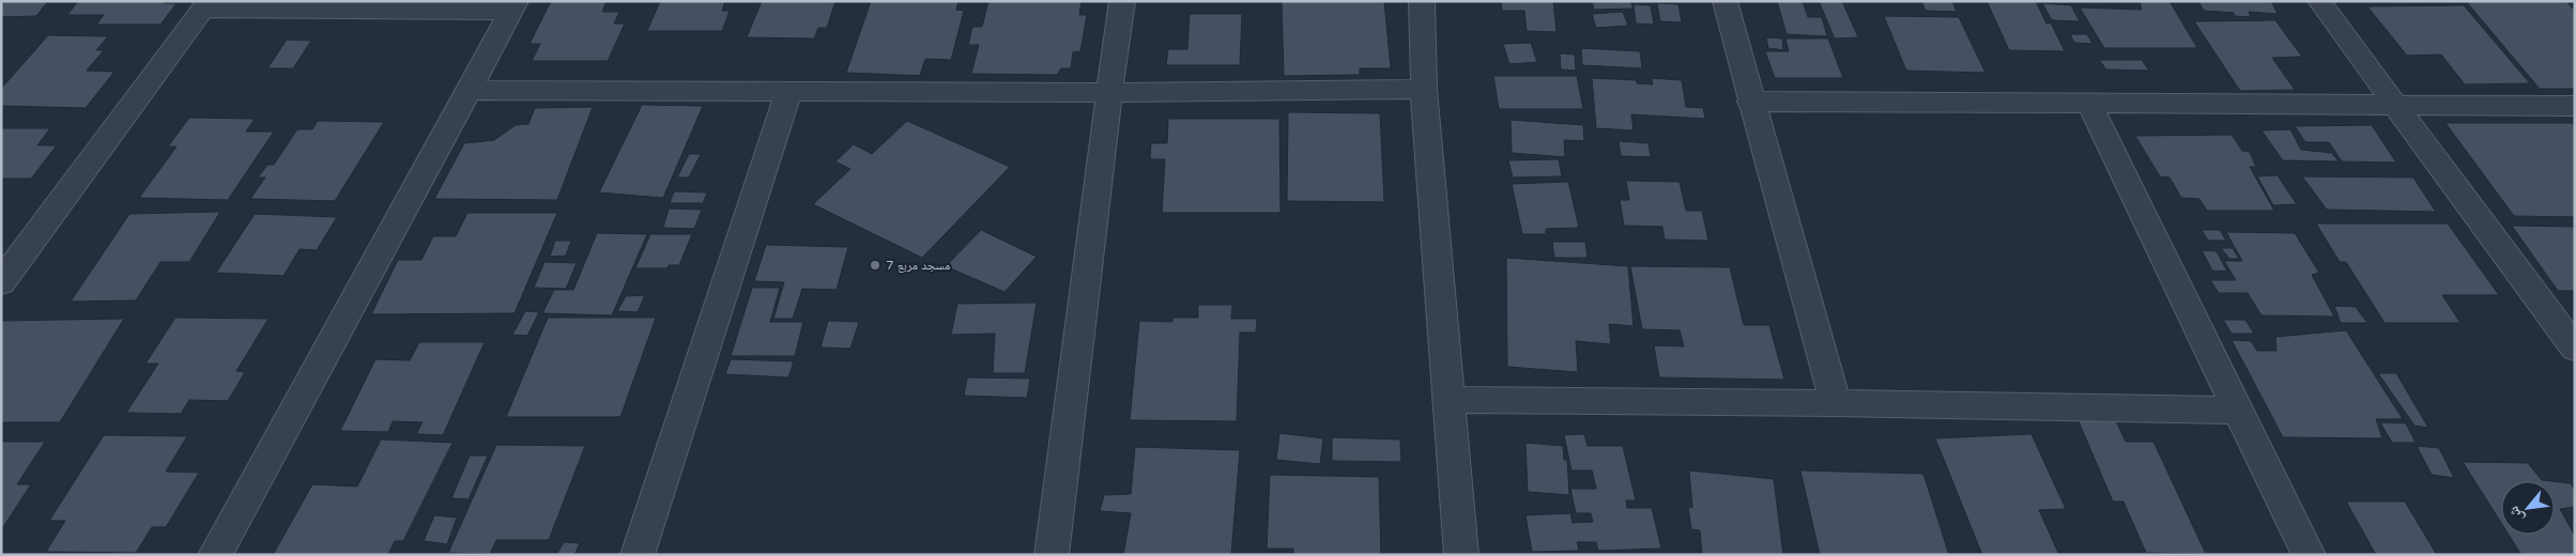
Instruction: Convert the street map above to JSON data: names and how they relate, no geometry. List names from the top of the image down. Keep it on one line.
{"places":["مسجد مربع 7"],"north":"bottom left"}
